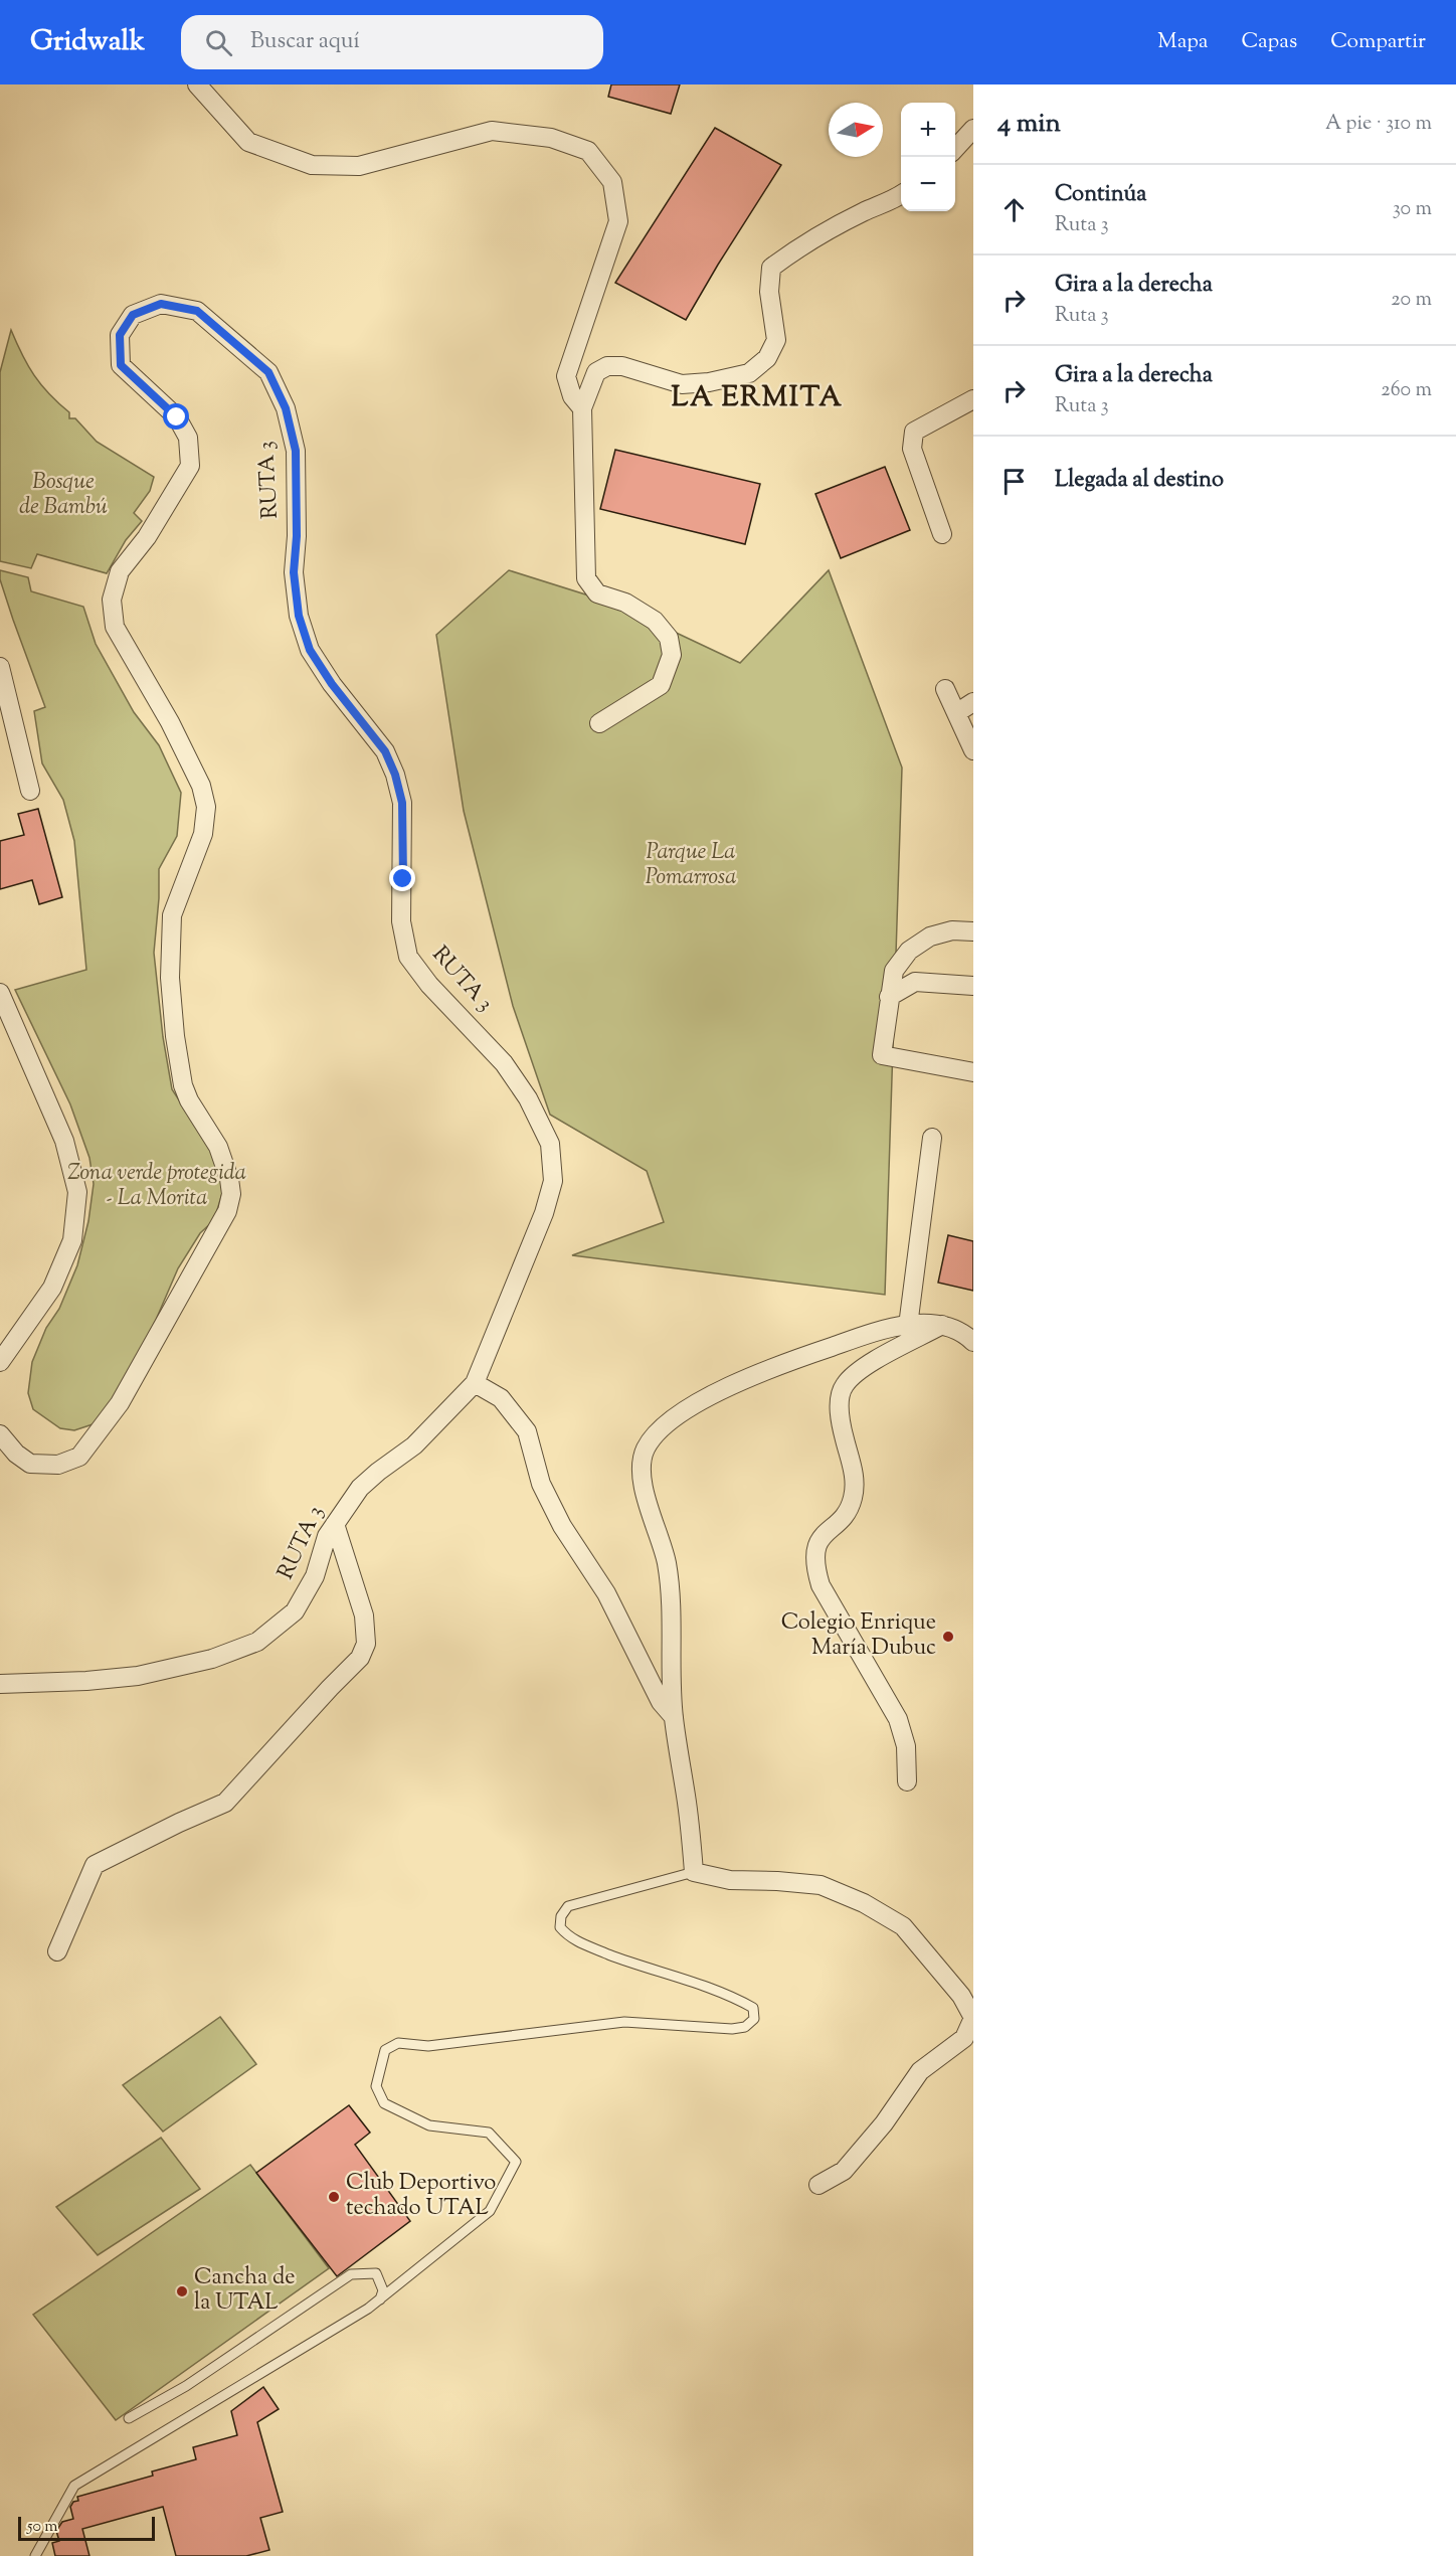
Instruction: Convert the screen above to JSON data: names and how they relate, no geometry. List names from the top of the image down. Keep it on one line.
{"streets":{"street":["RUTA 3"]},"districts":["LA ERMITA"],"parks":["Bosque de Bambú","Parque La Pomarrosa","Zona verde protegida - La Morita"],"places":["Colegio Enrique María Dubuc","Club Deportivo techado UTAL","Cancha de la UTAL"],"scale_bar":"50 m","north":"right","page":{"header":"Gridwalk","search":"Buscar aquí","nav":["Mapa","Capas","Compartir"],"heading":["4 min","A pie · 310 m"],"map_buttons":["+","−"],"list":[["Continúa","Ruta 3","30 m"],["Gira a la derecha","Ruta 3","20 m"],["Gira a la derecha","Ruta 3","260 m"],"Llegada al destino"],"scale":"50 m"}}
